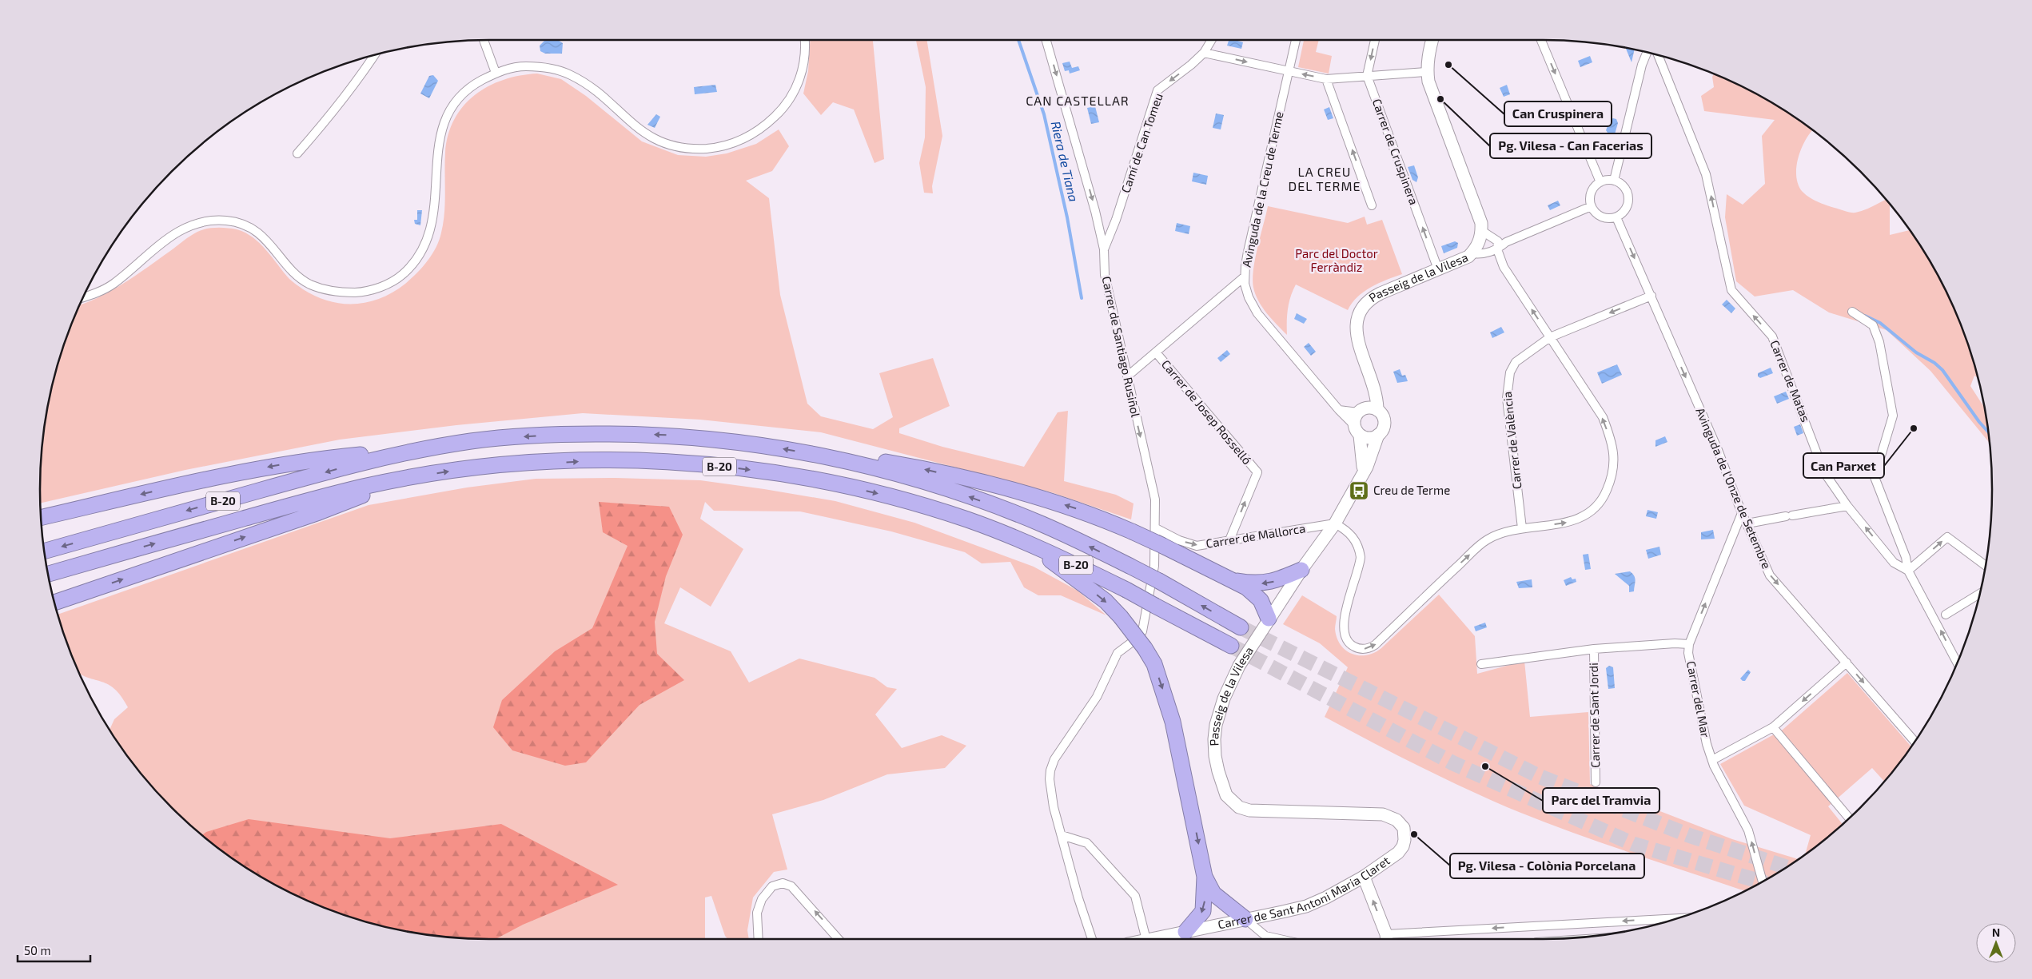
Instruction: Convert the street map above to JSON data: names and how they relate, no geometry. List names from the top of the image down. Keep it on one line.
{"streets":{"highway":["B-20"],"street":["Camí de Can Tomeu","Carrer de Cruspinera","Avinguda de la Creu de Terme","Passeig de la Vilesa","Carrer de Santiago Rusiñol","Carrer de Matas","Carrer de Josep Rosselló","Carrer de València","Avinguda de l'Onze de Setembre","Carrer de Mallorca","Carrer del Mar","Carrer de Sant Jordi","Carrer de Sant Antoni Maria Claret"]},"crossings":[["Camí de Can Tomeu","Carrer de Santiago Rusiñol"],["Carrer de Cruspinera","Passeig de la Vilesa"],["Avinguda de la Creu de Terme","Passeig de la Vilesa"],["Passeig de la Vilesa","B-20"],["Passeig de la Vilesa","Carrer de Mallorca"],["Passeig de la Vilesa","Carrer de Sant Antoni Maria Claret"],["Carrer de Santiago Rusiñol","Carrer de Mallorca"],["Carrer de Josep Rosselló","Carrer de Mallorca"],["Carrer de València","Avinguda de l'Onze de Setembre"],["Avinguda de l'Onze de Setembre","Carrer del Mar"]],"one_way":["Camí de Can Tomeu","Carrer de Santiago Rusiñol","Carrer de Matas","Carrer de Josep Rosselló","Avinguda de l'Onze de Setembre","Carrer de Mallorca","Carrer del Mar"],"districts":["CAN CASTELLAR","LA CREU DEL TERME"],"water":["Riera de Tiana"],"parks":["Parc del Doctor Ferràndiz"],"places":{"other":["Can Cruspinera","Pg. Vilesa - Can Facerias","Can Parxet","Parc del Tramvia","Pg. Vilesa - Colònia Porcelana"],"bus stop":["Creu de Terme"]},"scale_bar":"50 m","north":"top"}
